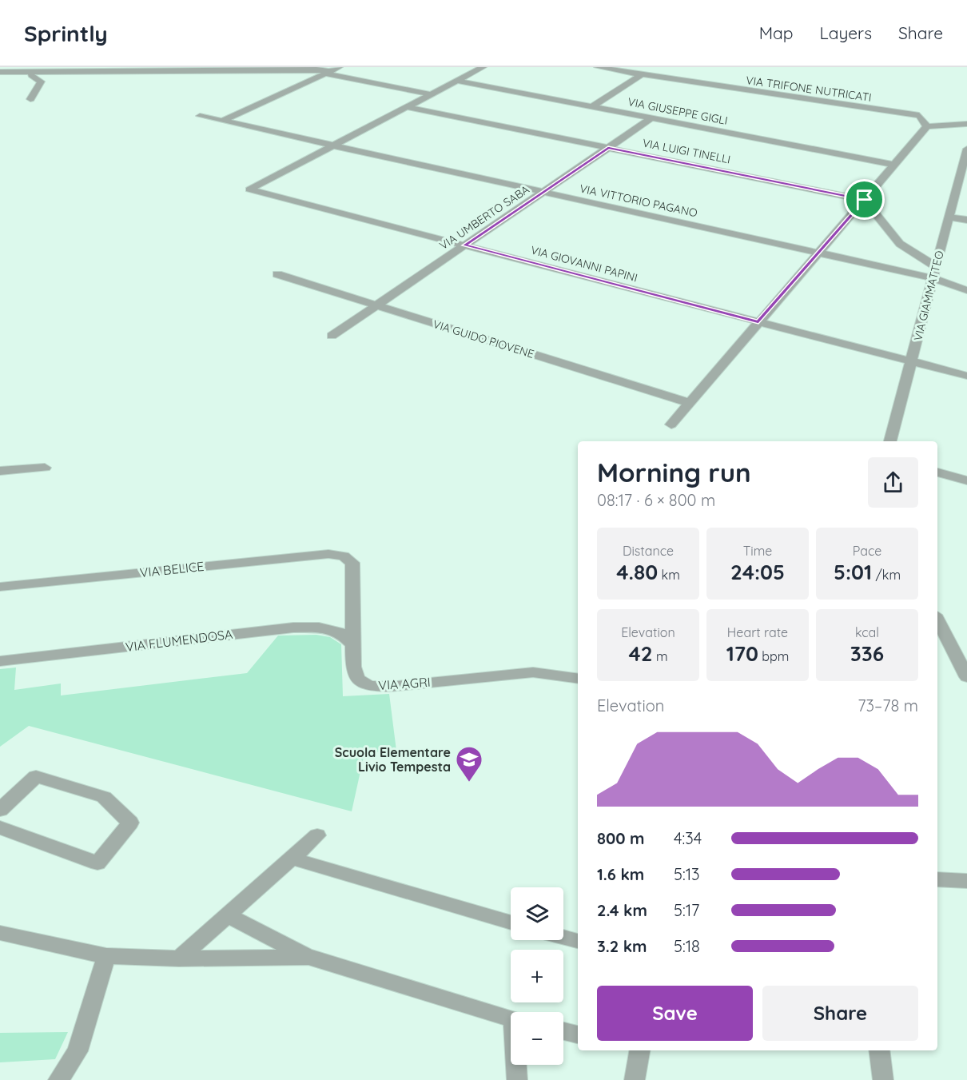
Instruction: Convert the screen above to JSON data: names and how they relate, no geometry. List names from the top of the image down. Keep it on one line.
{"streets":{"street":["VIA TRIFONE NUTRICATI","VIA GIUSEPPE GIGLI","VIA LUIGI TINELLI","VIA VITTORIO PAGANO","VIA UMBERTO SABA","VIA GIOVANNI PAPINI","VIA GIAMMATTEO","VIA GUIDO PIOVENE","VIA BELICE","VIA FLUMENDOSA","VIA AGRI"]},"crossings":[["VIA GIUSEPPE GIGLI","VIA UMBERTO SABA"],["VIA LUIGI TINELLI","VIA UMBERTO SABA"],["VIA VITTORIO PAGANO","VIA UMBERTO SABA"],["VIA VITTORIO PAGANO","VIA GIOVANNI PAPINI"],["VIA VITTORIO PAGANO","VIA GIAMMATTEO"],["VIA UMBERTO SABA","VIA GIOVANNI PAPINI"],["VIA UMBERTO SABA","VIA GUIDO PIOVENE"],["VIA GIOVANNI PAPINI","VIA GIAMMATTEO"],["VIA BELICE","VIA AGRI"],["VIA FLUMENDOSA","VIA AGRI"]],"places":{"school or university":["Scuola Elementare Livio Tempesta"]},"page":{"header":"Sprintly","nav":["Map","Layers","Share"],"heading":["Morning run","08:17 · 6 × 800 m"],"stats":[["Distance","4.80 km"],["Time","24:05"],["Pace","5:01 /km"],["Elevation","42 m"],["Heart rate","170 bpm"],["kcal","336"]],"chart":["Elevation","73–78 m"],"list":[{"name":"800 m","note":"4:34"},{"name":"1.6 km","note":"5:13"},{"name":"2.4 km","note":"5:17"},{"name":"3.2 km","note":"5:18"}],"map_buttons":["+","−"],"buttons":["Save","Share"]}}
